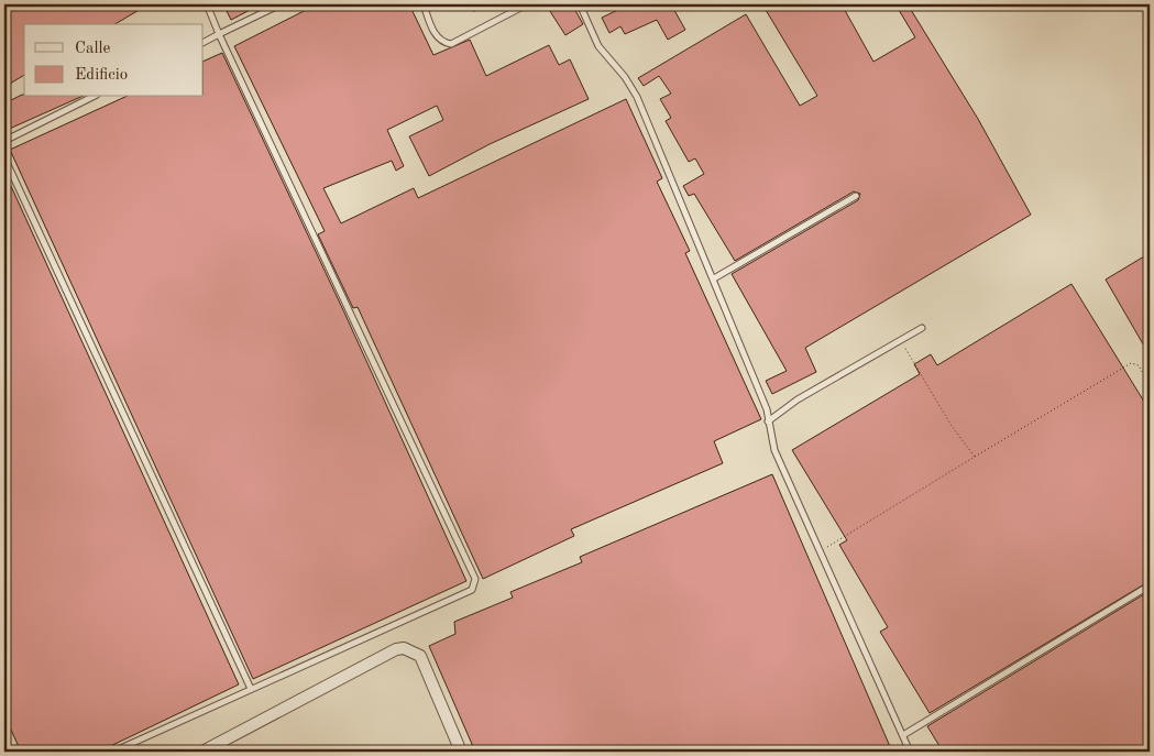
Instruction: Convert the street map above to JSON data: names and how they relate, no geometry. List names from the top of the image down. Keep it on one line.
{"legend":["Calle","Edificio"]}
